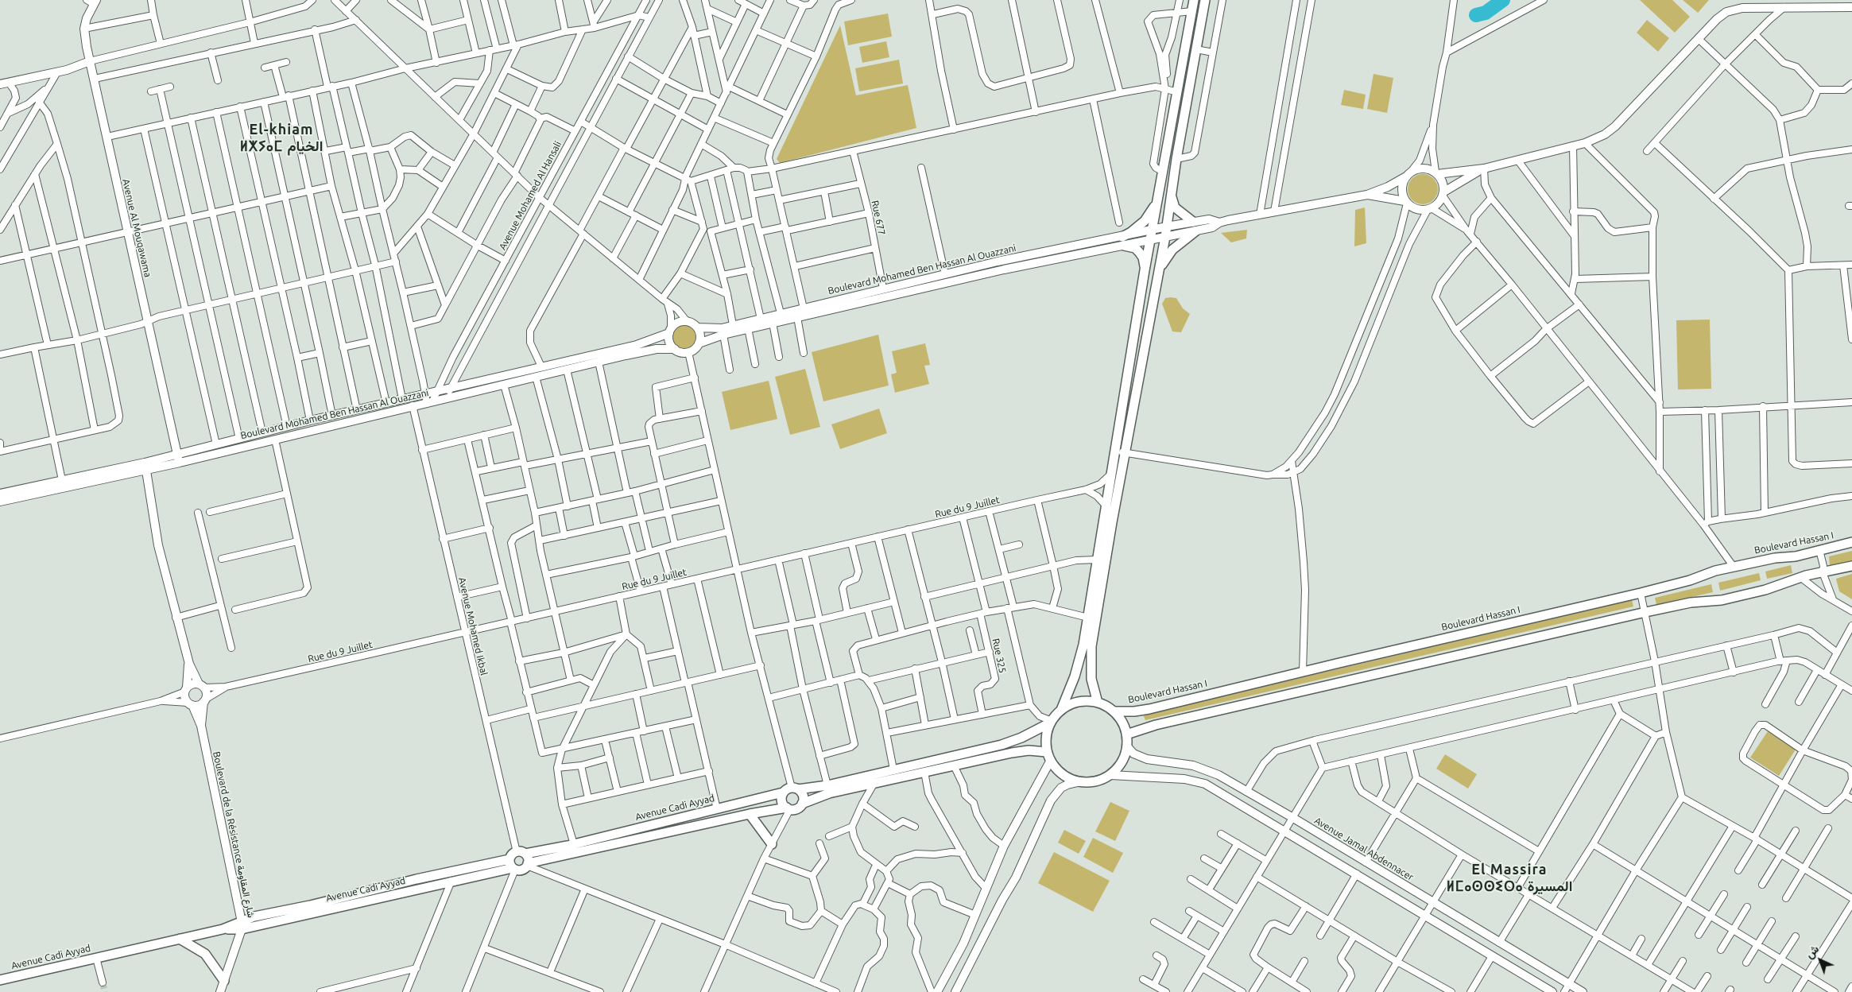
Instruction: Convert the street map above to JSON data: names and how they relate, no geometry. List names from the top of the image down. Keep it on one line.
{"streets":{"main road":["Boulevard Hassan I","Avenue Cadi Ayyad"],"street":["Avenue Mohamed Al Hansali","Rue 677","Avenue Al Mouqawama","Boulevard Mohamed Ben Hassan Al Ouazzani","Rue du 9 Juillet","Avenue Mohamed Ikbal","Rue 325","Boulevard de la Résistance شارع المقاومة","Avenue Jamal Abdennacer"]},"crossings":[["Avenue Mohamed Al Hansali","Boulevard Mohamed Ben Hassan Al Ouazzani"],["Rue 677","Boulevard Mohamed Ben Hassan Al Ouazzani"],["Avenue Al Mouqawama","Boulevard Mohamed Ben Hassan Al Ouazzani"],["Boulevard Mohamed Ben Hassan Al Ouazzani","Avenue Mohamed Ikbal"],["Rue du 9 Juillet","Avenue Mohamed Ikbal"],["Rue du 9 Juillet","Rue 325"],["Rue du 9 Juillet","Boulevard de la Résistance شارع المقاومة"],["Boulevard Hassan I","Avenue Jamal Abdennacer"],["Avenue Mohamed Ikbal","Avenue Cadi Ayyad"],["Avenue Cadi Ayyad","Boulevard de la Résistance شارع المقاومة"]],"districts":["El-khiam ⵍⵅⵢⴰⵎ الخيام","El Massira ⵍⵎⴰⵙⵙⵉⵔⴰ المسيرة"],"north":"top left"}
